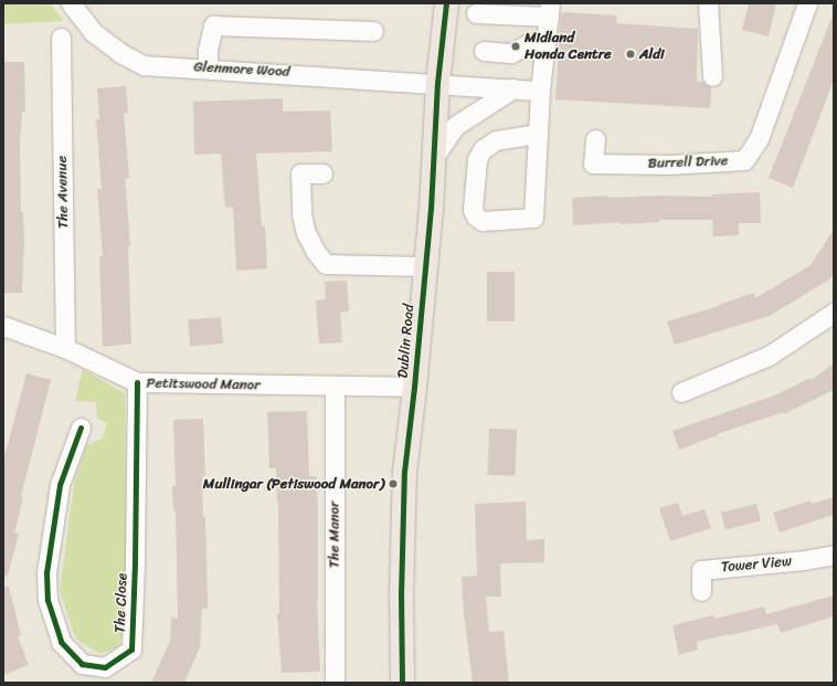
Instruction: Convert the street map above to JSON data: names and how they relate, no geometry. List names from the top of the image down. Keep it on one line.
{"streets":{"main road":["Dublin Road"],"street":["Glenmore Wood","Burrell Drive","The Avenue","Petitswood Manor","The Manor","Tower View","The Close"]},"crossings":[["Glenmore Wood","Dublin Road"],["The Avenue","Petitswood Manor"],["Dublin Road","Petitswood Manor"],["Petitswood Manor","The Manor"],["Petitswood Manor","The Close"]],"places":["Midland Honda Centre","Aldi","Mullingar (Petiswood Manor)"]}
